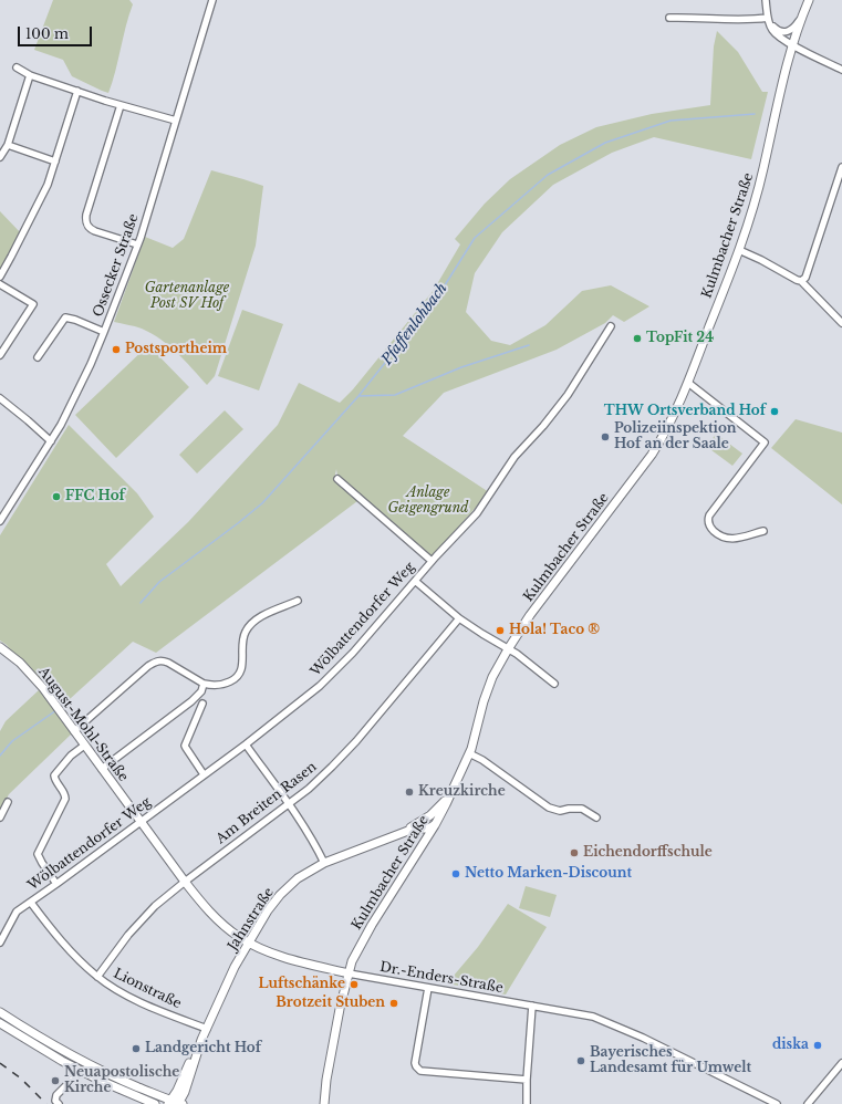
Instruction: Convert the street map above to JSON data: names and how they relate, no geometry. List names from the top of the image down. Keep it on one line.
{"streets":{"main road":["Kulmbacher Straße","August-Mohl-Straße","Jahnstraße","Dr.-Enders-Straße"],"street":["Ossecker Straße","Wölbattendorfer Weg","Am Breiten Rasen","Lionstraße"]},"crossings":[["Kulmbacher Straße","Jahnstraße"],["Kulmbacher Straße","Dr.-Enders-Straße"],["Wölbattendorfer Weg","August-Mohl-Straße"],["Wölbattendorfer Weg","Dr.-Enders-Straße"],["Wölbattendorfer Weg","Lionstraße"],["August-Mohl-Straße","Dr.-Enders-Straße"],["Am Breiten Rasen","Dr.-Enders-Straße"],["Am Breiten Rasen","Lionstraße"],["Jahnstraße","Dr.-Enders-Straße"],["Jahnstraße","Lionstraße"]],"water":["Pfaffenlohbach"],"parks":["Gartenanlage Post SV Hof","Anlage Geigengrund"],"places":["TopFit 24","Postsportheim","THW Ortsverband Hof","Polizeiinspektion Hof an der Saale","FFC Hof","Hola! Taco ®","Kreuzkirche","Eichendorffschule","Netto Marken-Discount","Luftschänke","Brotzeit Stuben","diska","Landgericht Hof","Bayerisches Landesamt für Umwelt","Neuapostolische Kirche"],"scale_bar":"100 m"}
